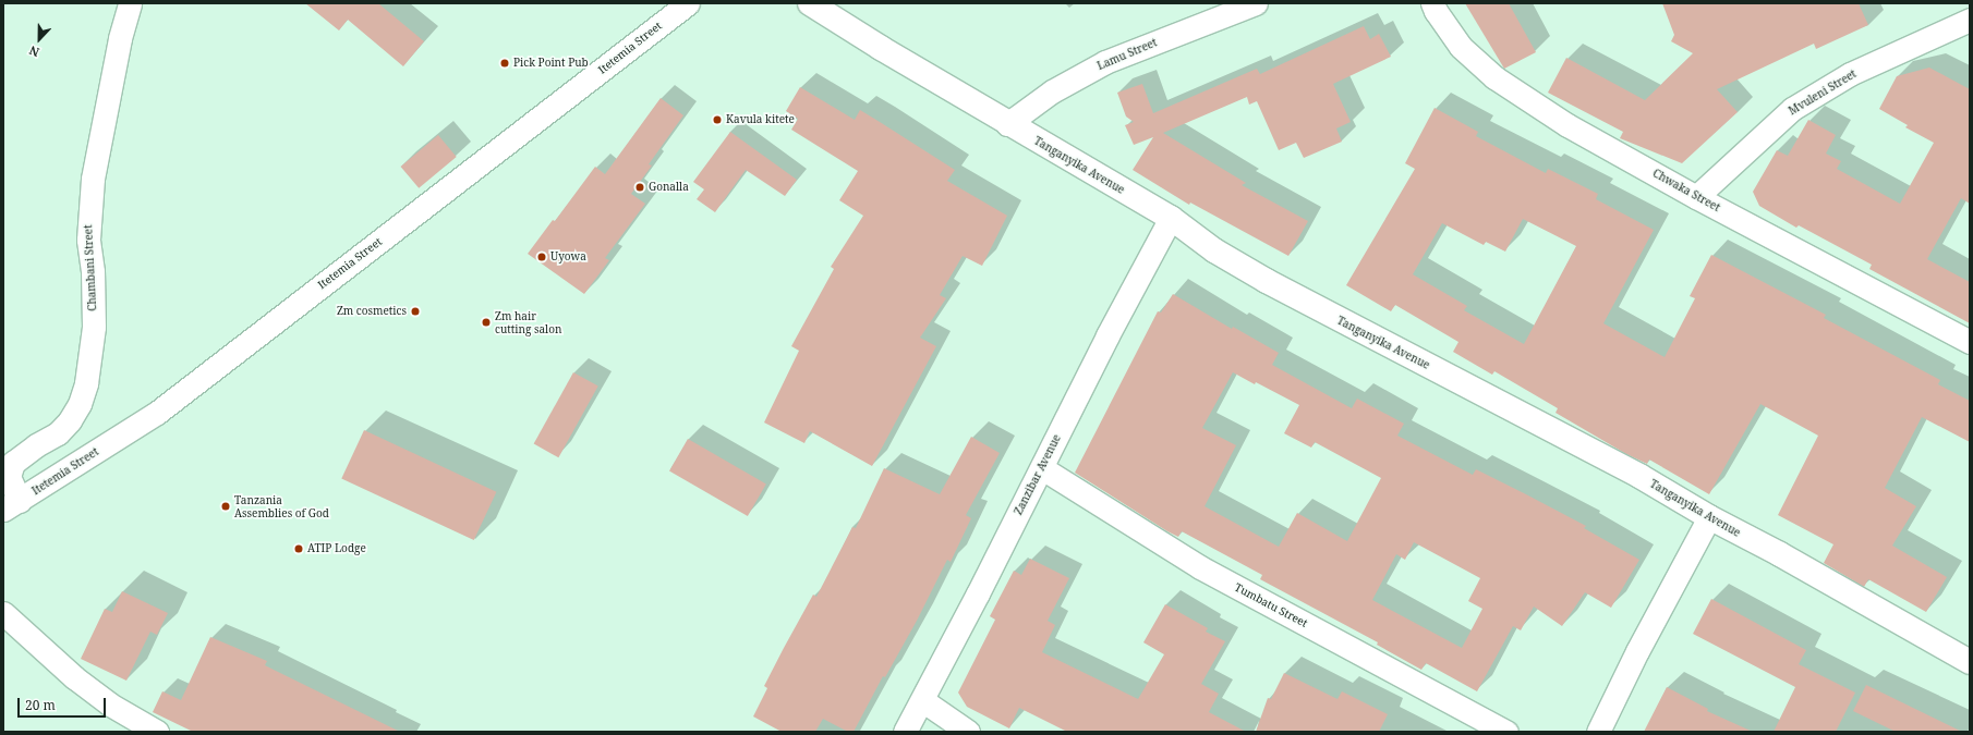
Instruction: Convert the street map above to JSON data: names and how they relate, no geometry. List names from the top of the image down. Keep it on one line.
{"streets":{"main road":["Tanganyika Avenue"],"street":["Itetemia Street","Lamu Street","Mvuleni Street","Chwaka Street","Chambani Street","Zanzibar Avenue","Tumbatu Street"]},"crossings":[["Itetemia Street","Chambani Street"],["Lamu Street","Tanganyika Avenue"],["Mvuleni Street","Chwaka Street"],["Tanganyika Avenue","Zanzibar Avenue"],["Zanzibar Avenue","Tumbatu Street"]],"places":["Pick Point Pub","Kavula kitete","Gonalla","Uyowa","Zm cosmetics","Zm hair cutting salon","Tanzania Assemblies of God","ATIP Lodge"],"scale_bar":"20 m","north":"bottom"}
